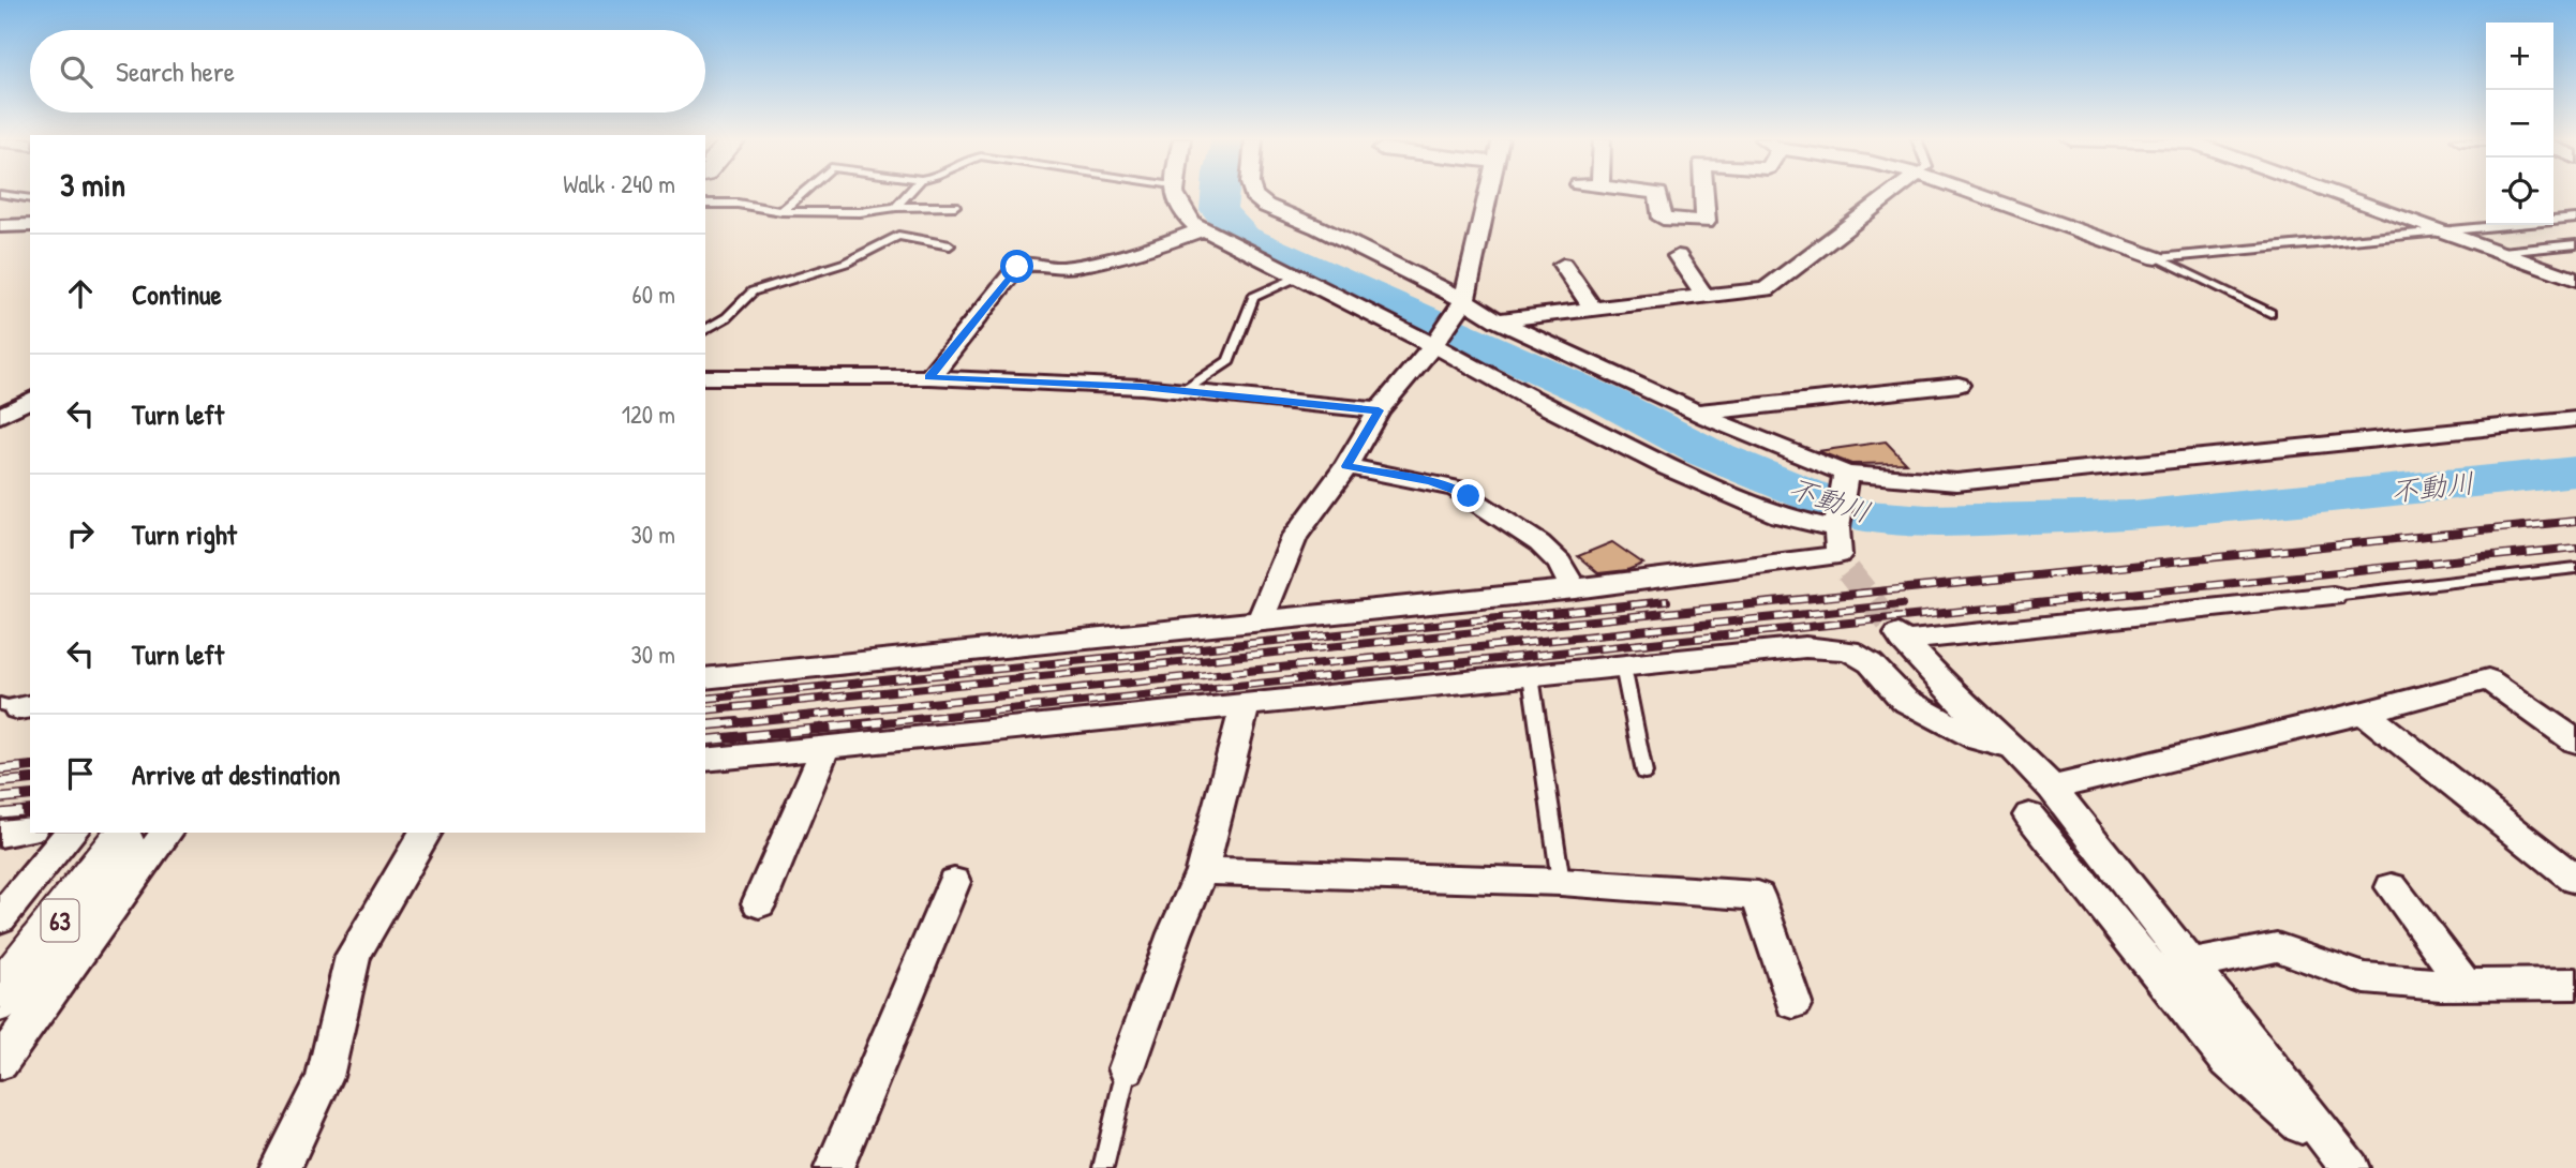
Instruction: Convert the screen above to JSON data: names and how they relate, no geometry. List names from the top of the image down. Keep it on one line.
{"streets":{"main road":["63"]},"water":["不動川"],"page":{"map_buttons":["+","−"],"search":"Search here","heading":["3 min","Walk · 240 m"],"list":[["Continue","60 m"],["Turn left","120 m"],["Turn right","30 m"],["Turn left","30 m"],"Arrive at destination"]}}
